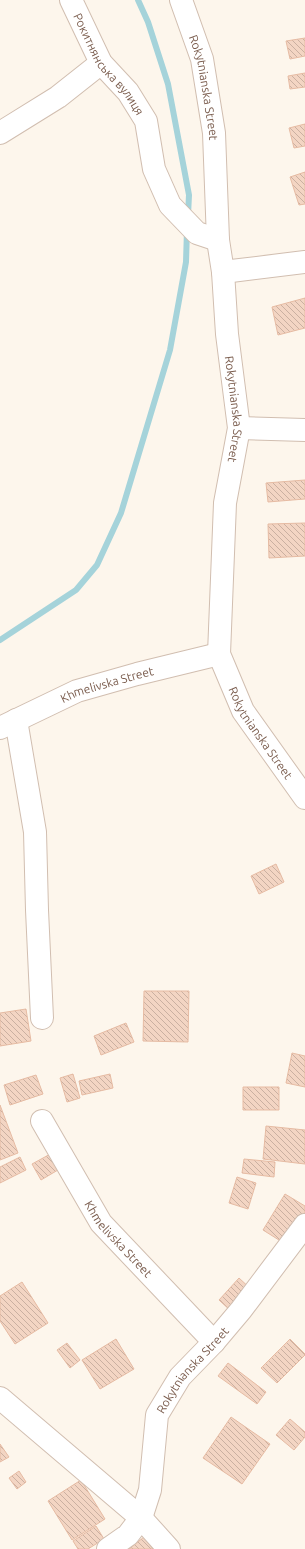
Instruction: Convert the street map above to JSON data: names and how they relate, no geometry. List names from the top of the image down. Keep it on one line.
{"streets":{"street":["Рокитнянська вулиця","Rokytnianska Street","Khmelivska Street"]},"crossings":[["Рокитнянська вулиця","Rokytnianska Street"],["Rokytnianska Street","Khmelivska Street"]]}
